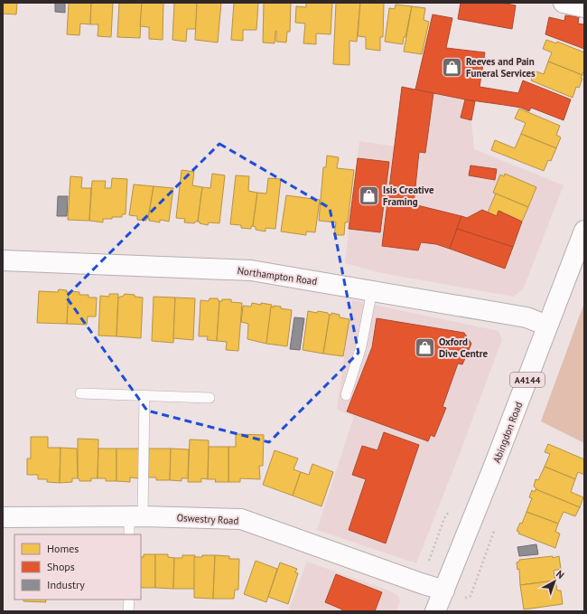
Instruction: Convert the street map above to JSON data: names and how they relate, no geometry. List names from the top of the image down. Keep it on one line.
{"streets":{"street":["Northampton Road","A4144","Abingdon Road","Oswestry Road"]},"crossings":[["Northampton Road","Abingdon Road"],["Abingdon Road","Oswestry Road"]],"places":{"shop":["Reeves and Pain Funeral Services","Isis Creative Framing","Oxford Dive Centre"]},"legend":["Homes","Shops","Industry"],"north":"top right"}
